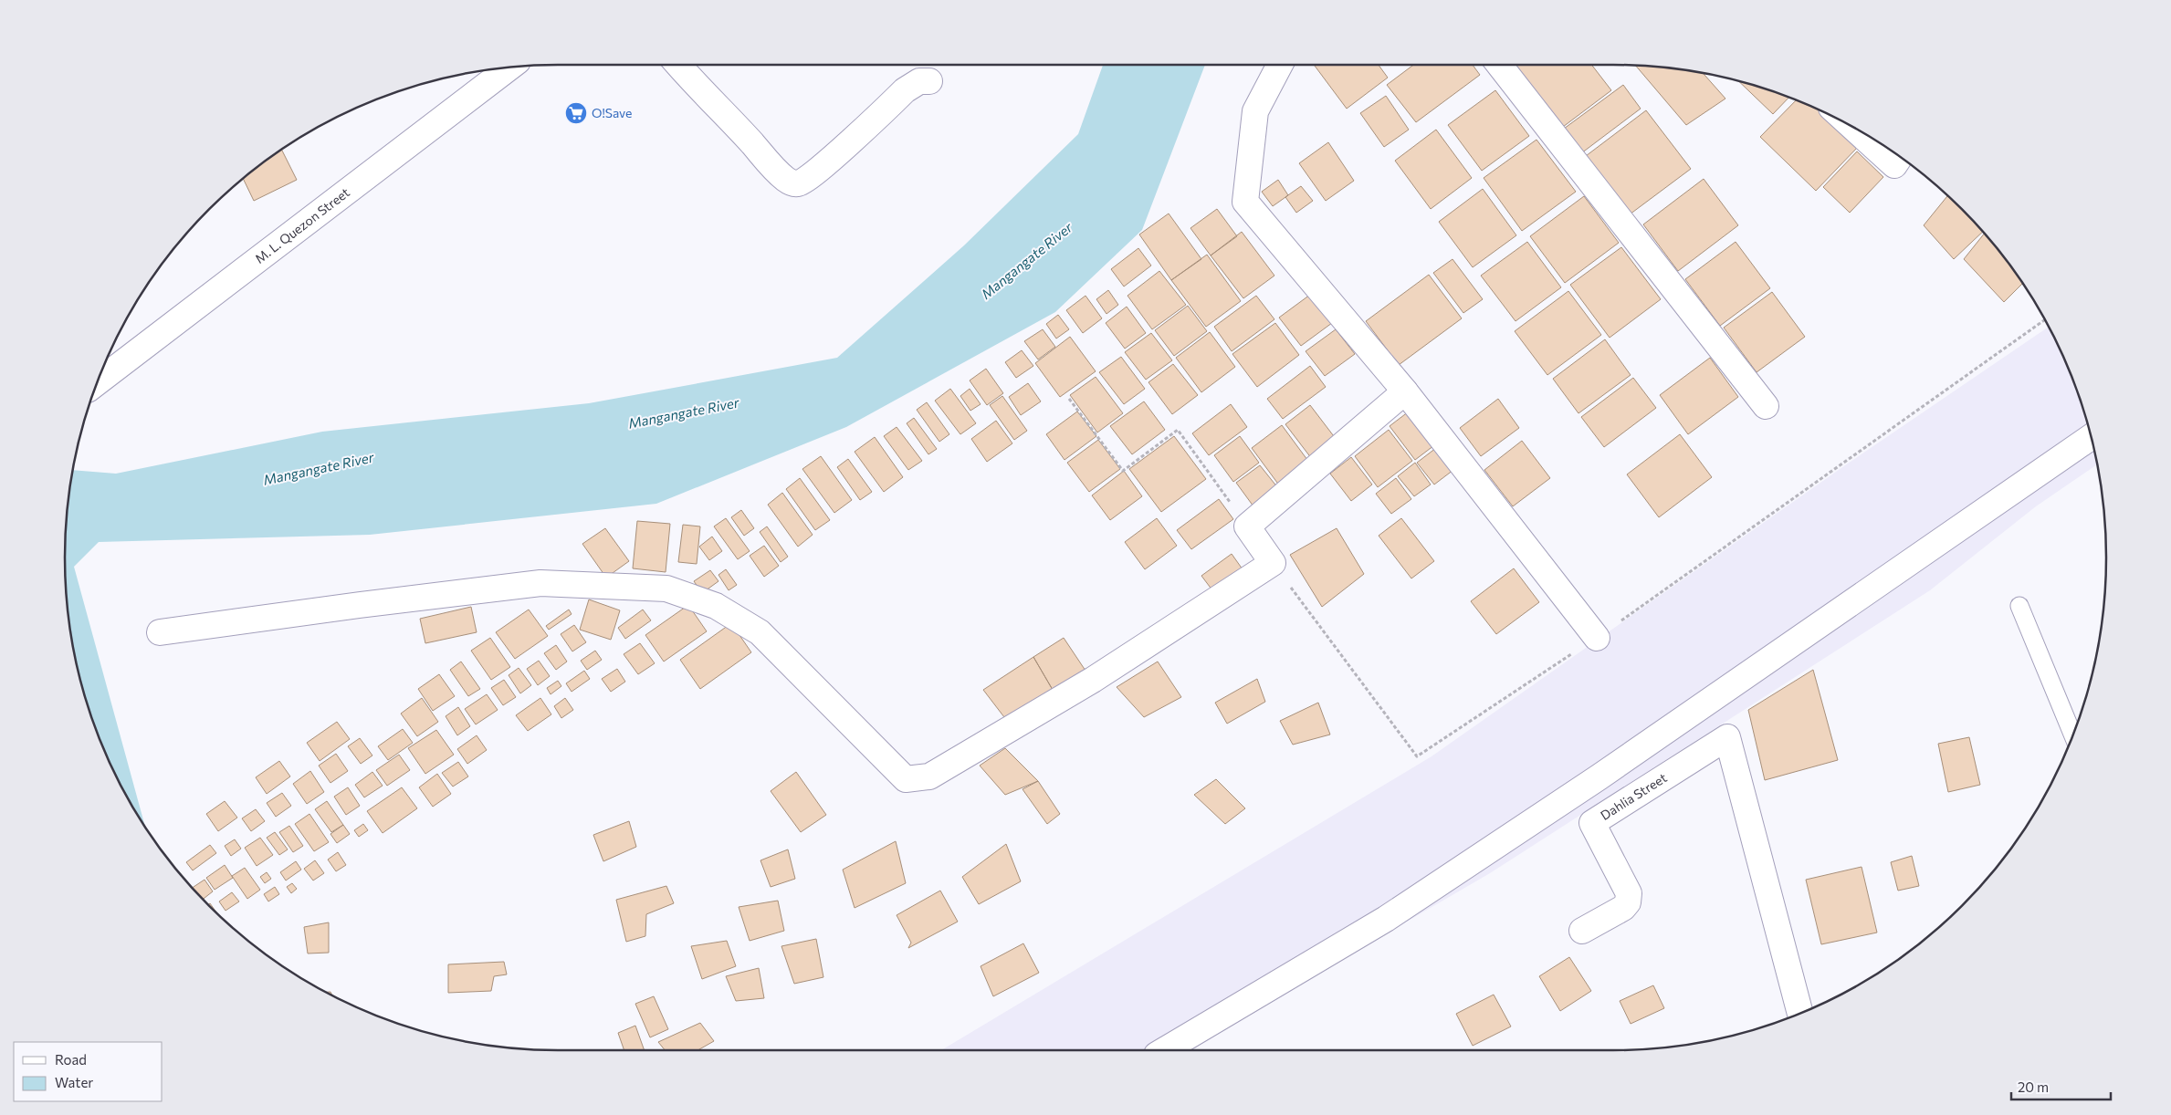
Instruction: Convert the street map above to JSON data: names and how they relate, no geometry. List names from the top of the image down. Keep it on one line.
{"streets":{"street":["M. L. Quezon Street","Dahlia Street"]},"water":["Mangangate River"],"places":{"supermarket":["O!Save"]},"legend":["Road","Water"],"scale_bar":"20 m"}
